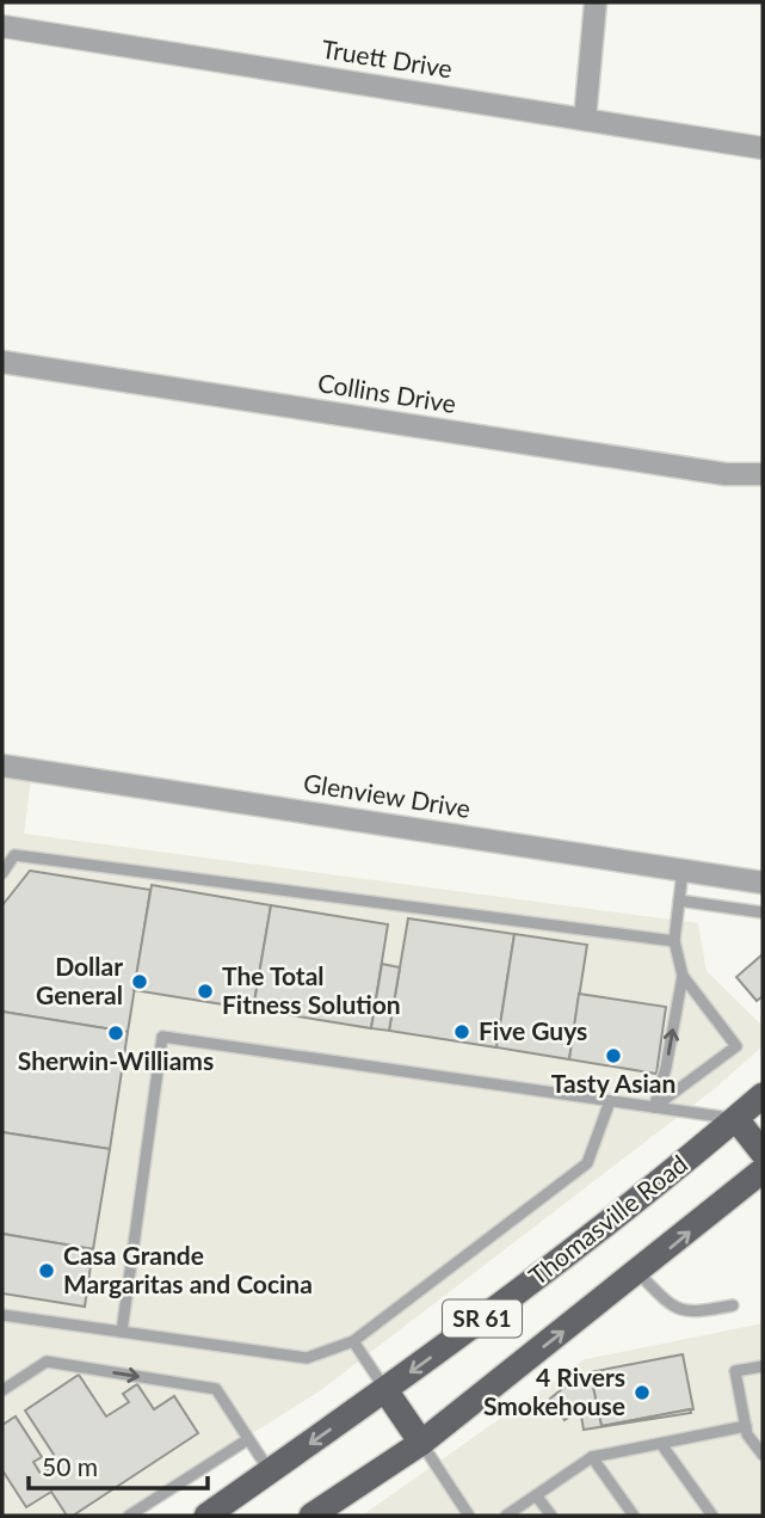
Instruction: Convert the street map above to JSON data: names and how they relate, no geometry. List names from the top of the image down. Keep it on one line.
{"streets":{"main road":["Thomasville Road","SR 61"],"street":["Truett Drive","Collins Drive","Glenview Drive"]},"places":["Dollar General","The Total Fitness Solution","Five Guys","Sherwin-Williams","Tasty Asian","Casa Grande Margaritas and Cocina","4 Rivers Smokehouse"],"scale_bar":"50 m"}
